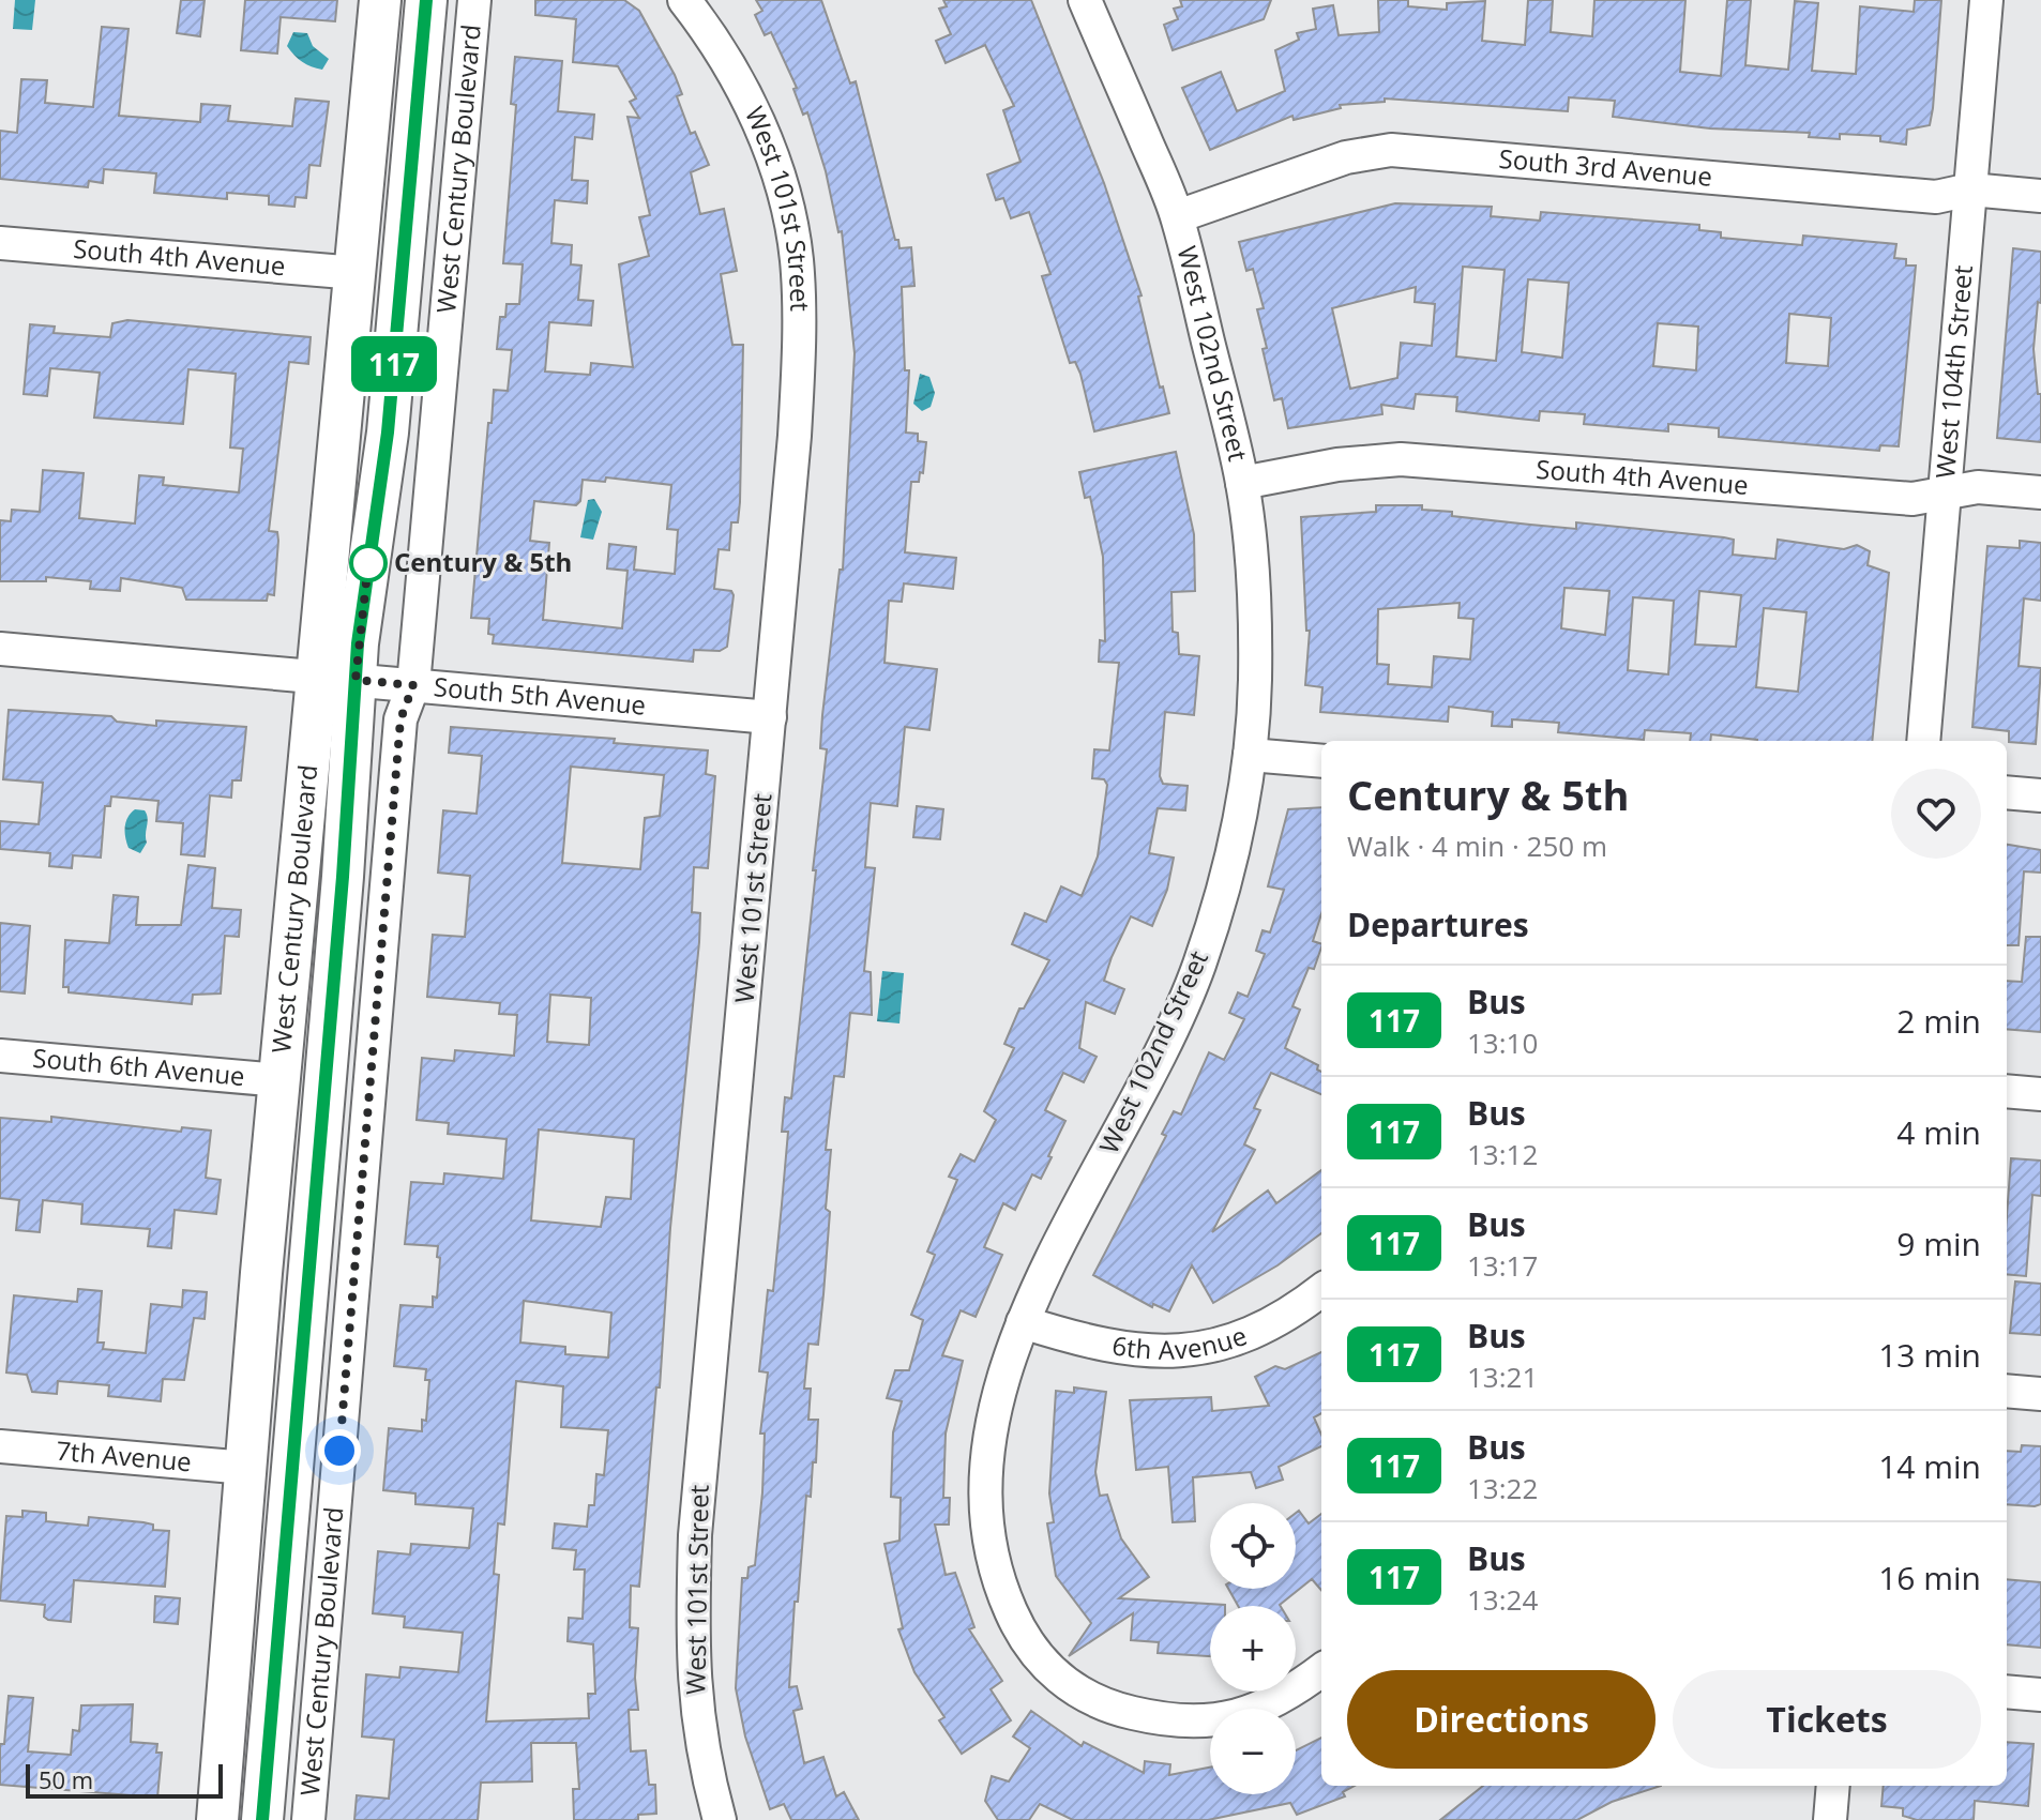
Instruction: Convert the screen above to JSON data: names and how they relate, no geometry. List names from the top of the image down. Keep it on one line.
{"streets":{"main road":["West Century Boulevard"],"street":["South 3rd Avenue","West 101st Street","South 4th Avenue","West 102nd Street","West 104th Street","South 5th Avenue","South 6th Avenue","6th Avenue","7th Avenue"]},"crossings":[["South 3rd Avenue","West 102nd Street"],["South 3rd Avenue","West 104th Street"],["West Century Boulevard","South 4th Avenue"],["West Century Boulevard","South 5th Avenue"],["West Century Boulevard","South 6th Avenue"],["West Century Boulevard","7th Avenue"],["West 101st Street","South 5th Avenue"],["South 4th Avenue","West 102nd Street"],["South 4th Avenue","West 104th Street"],["West 102nd Street","6th Avenue"]],"places":["Century & 5th"],"lines":["bus line 117"],"scale_bar":"50 m","page":{"on_map":"117","heading":[["Century & 5th","Walk · 4 min · 250 m"],"Departures"],"list":[{"mark":"117","name":"Bus","note":"13:10","value":"2 min"},{"mark":"117","name":"Bus","note":"13:12","value":"4 min"},{"mark":"117","name":"Bus","note":"13:17","value":"9 min"},{"mark":"117","name":"Bus","note":"13:21","value":"13 min"},{"mark":"117","name":"Bus","note":"13:22","value":"14 min"},{"mark":"117","name":"Bus","note":"13:24","value":"16 min"}],"map_buttons":["+","−"],"buttons":["Directions","Tickets"],"scale":"50 m"}}
